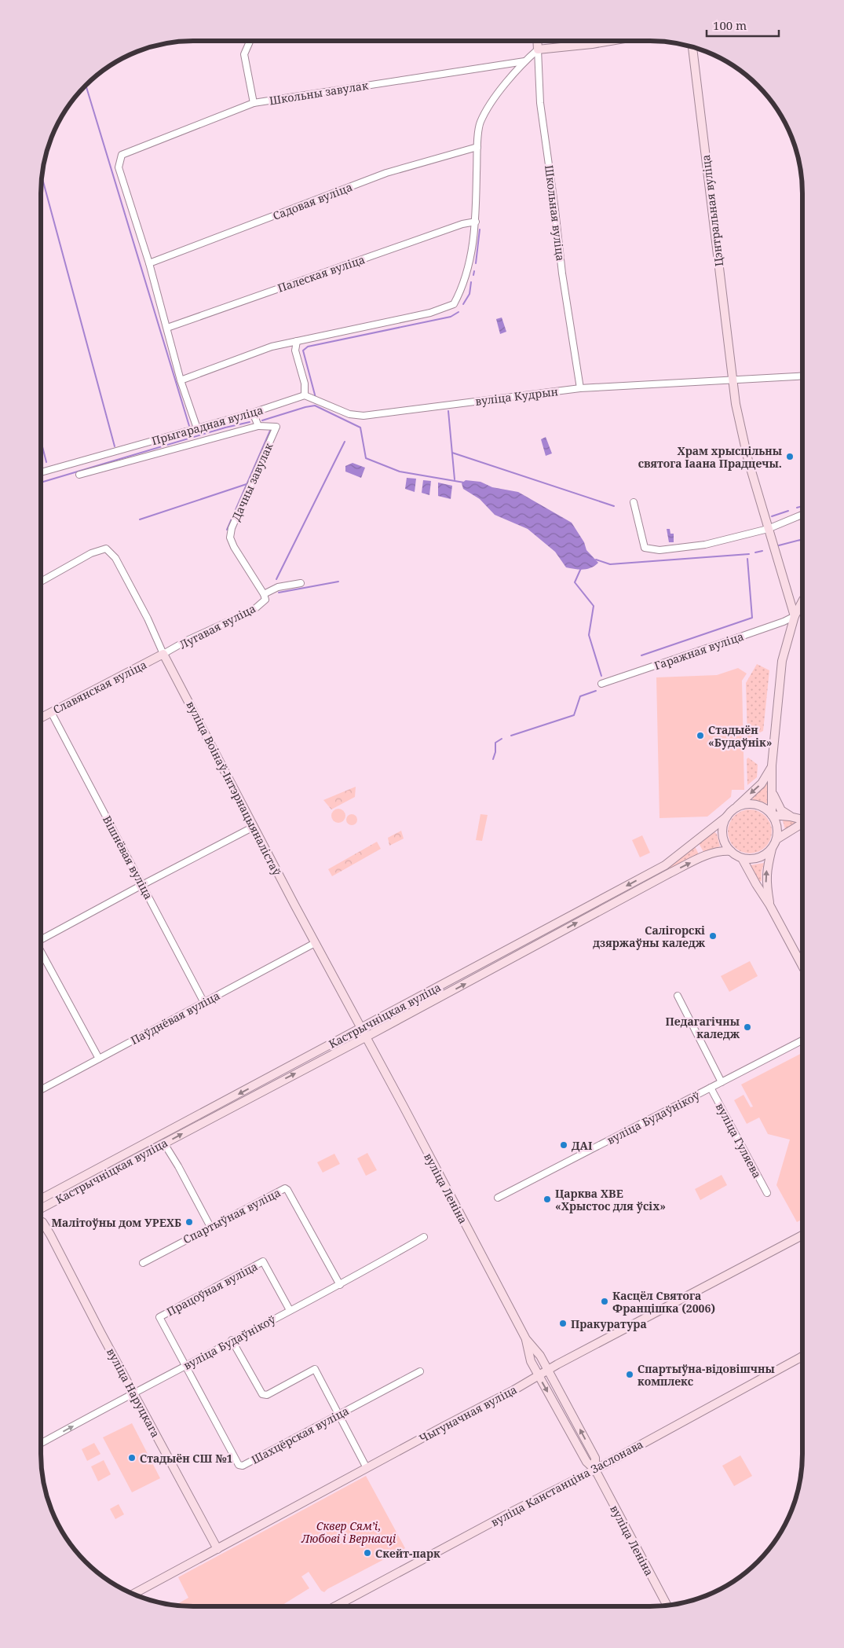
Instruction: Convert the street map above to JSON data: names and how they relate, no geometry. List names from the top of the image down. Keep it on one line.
{"streets":{"main road":["Цэнтральная вуліца","Школьная вуліца","Славянская вуліца","вуліца Воінаў-Інтэрнацыяналістаў","Кастрычніцкая вуліца","вуліца Леніна","вуліца Наруцкага","Чыгуначная вуліца","вуліца Канстанціна Заслонава"],"street":["Школьны завулак","Садовая вуліца","Палеская вуліца","вуліца Кудрын","Прыгарадная вуліца","Дачны завулак","Лугавая вуліца","Гаражная вуліца","Вішнёвая вуліца","Паўднёвая вуліца","вуліца Будаўнікоў","вуліца Гуляева","Спартыўная вуліца","Працоўная вуліца","Шахцёрская вуліца"]},"crossings":[["Школьны завулак","Садовая вуліца"],["Цэнтральная вуліца","вуліца Кудрын"],["Цэнтральная вуліца","Гаражная вуліца"],["Школьная вуліца","вуліца Кудрын"],["вуліца Кудрын","Прыгарадная вуліца"],["Дачны завулак","Лугавая вуліца"],["Лугавая вуліца","Славянская вуліца"],["Лугавая вуліца","вуліца Воінаў-Інтэрнацыяналістаў"],["Славянская вуліца","вуліца Воінаў-Інтэрнацыяналістаў"],["Славянская вуліца","Вішнёвая вуліца"],["вуліца Воінаў-Інтэрнацыяналістаў","Кастрычніцкая вуліца"],["вуліца Воінаў-Інтэрнацыяналістаў","Паўднёвая вуліца"],["вуліца Воінаў-Інтэрнацыяналістаў","вуліца Леніна"],["Вішнёвая вуліца","Паўднёвая вуліца"],["Кастрычніцкая вуліца","вуліца Леніна"],["вуліца Будаўнікоў","вуліца Гуляева"],["вуліца Будаўнікоў","Спартыўная вуліца"],["вуліца Будаўнікоў","Працоўная вуліца"],["вуліца Будаўнікоў","вуліца Наруцкага"],["вуліца Будаўнікоў","Шахцёрская вуліца"],["вуліца Леніна","Чыгуначная вуліца"],["вуліца Леніна","вуліца Канстанціна Заслонава"],["Працоўная вуліца","Шахцёрская вуліца"],["вуліца Наруцкага","Чыгуначная вуліца"]],"parks":["Сквер Сямʼі, Любові і Вернасці"],"places":["Храм хрысцільны святога Іаана Прадцечы.","Стадыён «Будаўнік»","Салігорскі дзяржаўны каледж","Педагагічны каледж","ДАІ","Царква ХВЕ «Хрыстос для ўсіх»","Малітоўны дом УРЕХБ","Касцёл Святога Францішка (2006)","Пракуратура","Спартыўна-відовішчны комплекс","Стадыён СШ №1","Скейт-парк"],"scale_bar":"100 m"}
